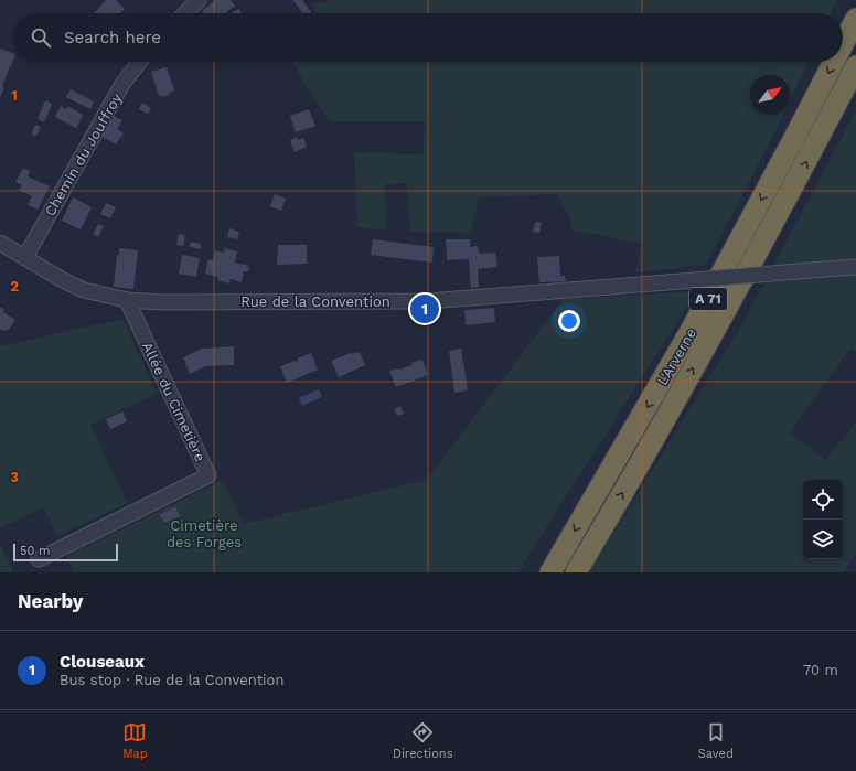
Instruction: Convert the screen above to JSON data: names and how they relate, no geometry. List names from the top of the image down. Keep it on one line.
{"streets":{"highway":["A 71","L'Arverne"],"street":["Chemin du Jouffroy","Rue de la Convention","Allée du Cimetière"]},"crossings":[["Chemin du Jouffroy","Rue de la Convention"],["Rue de la Convention","Allée du Cimetière"]],"parks":["Cimetière des Forges"],"scale_bar":"50 m","north":"top right","page":{"search":"Search here","pins":"1","scale":"50 m","heading":"Nearby","list":[{"mark":"1","name":"Clouseaux","note":"Bus stop · Rue de la Convention","value":"70 m"}],"nav":["Map","Directions","Saved"]},"grid":{"rows":["1","2","3"]}}
